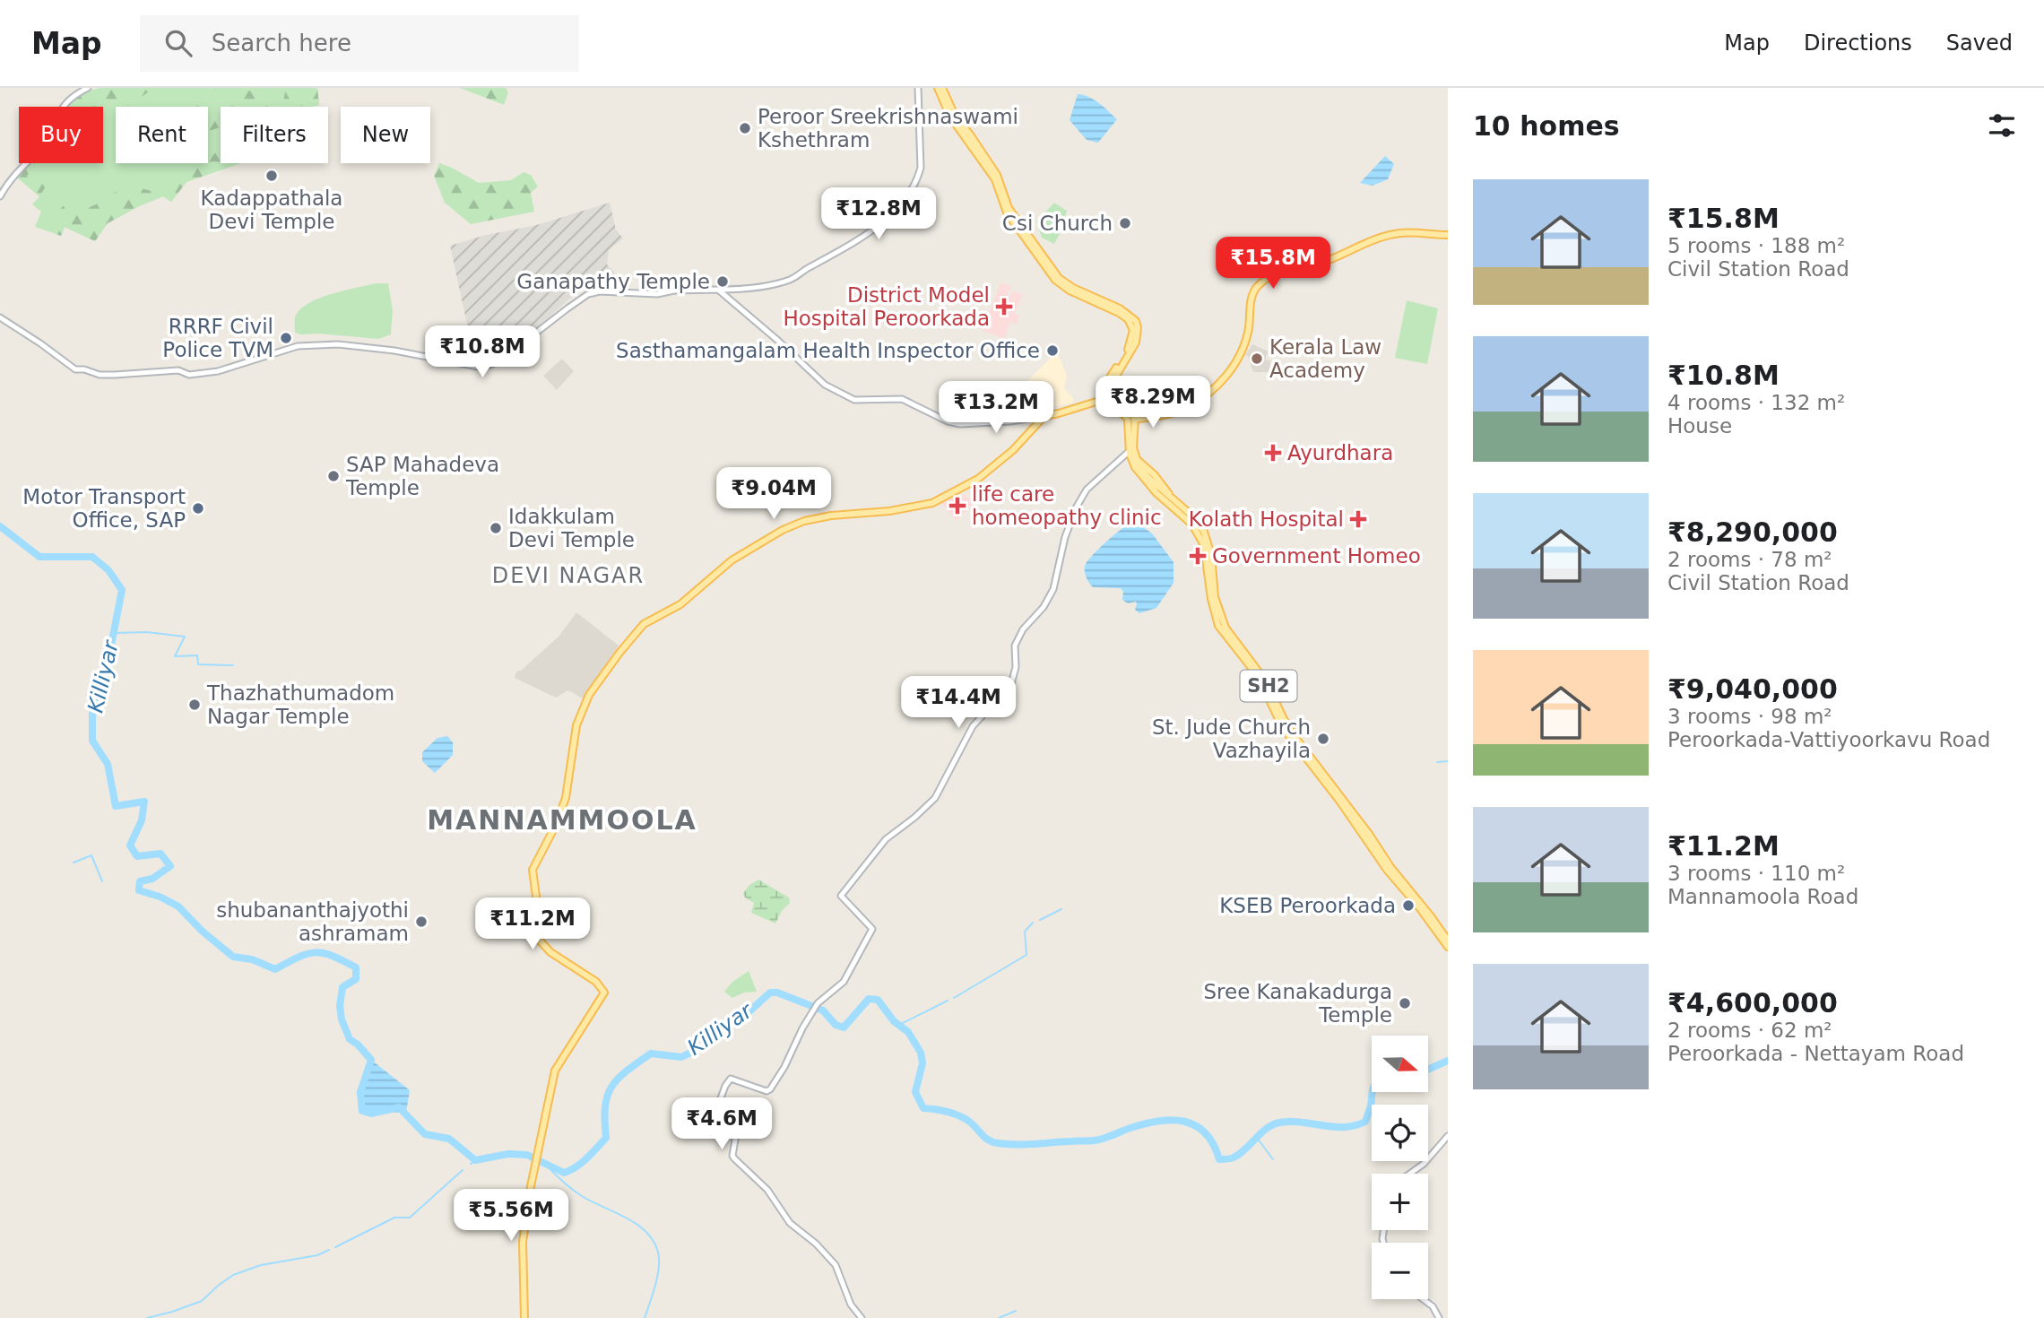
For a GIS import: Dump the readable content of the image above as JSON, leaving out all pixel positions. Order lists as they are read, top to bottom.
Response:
{
  "streets": {
    "main road": ["SH2"]
  },
  "districts": ["DEVI NAGAR", "MANNAMMOOLA"],
  "water": ["Killiyar"],
  "places": {
    "other": [
      "Peroor Sreekrishnaswami Kshethram",
      "Kadappathala Devi Temple",
      "Csi Church",
      "Ganapathy Temple",
      "RRRF Civil Police TVM",
      "Sasthamangalam Health Inspector Office",
      "Kerala Law Academy",
      "SAP Mahadeva Temple",
      "Motor Transport Office, SAP",
      "Idakkulam Devi Temple",
      "Thazhathumadom Nagar Temple",
      "St. Jude Church Vazhayila",
      "KSEB Peroorkada",
      "shubananthajyothi ashramam",
      "Sree Kanakadurga Temple"
    ],
    "health": [
      "District Model Hospital Peroorkada",
      "Ayurdhara",
      "life care homeopathy clinic",
      "Kolath Hospital",
      "Government Homeo"
    ]
  },
  "north": "right",
  "page": {
    "header": "Map",
    "search": "Search here",
    "nav": ["Map", "Directions", "Saved"],
    "heading": "10 homes",
    "chip": [
      "Buy",
      "Rent",
      "Filters",
      "New"
    ],
    "list": [
      {
        "name": "₹15.8M",
        "note": "5 rooms · 188 m² · Civil Station Road"
      },
      {
        "name": "₹10.8M",
        "note": "4 rooms · 132 m² · House"
      },
      {
        "name": "₹8,290,000",
        "note": "2 rooms · 78 m² · Civil Station Road"
      },
      {
        "name": "₹9,040,000",
        "note": "3 rooms · 98 m² · Peroorkada-Vattiyoorkavu Road"
      },
      {
        "name": "₹11.2M",
        "note": "3 rooms · 110 m² · Mannamoola Road"
      },
      {
        "name": "₹4,600,000",
        "note": "2 rooms · 62 m² · Peroorkada - Nettayam Road"
      }
    ],
    "price": [
      "₹12.8M",
      "₹15.8M",
      "₹10.8M",
      "₹8.29M",
      "₹13.2M",
      "₹9.04M",
      "₹14.4M",
      "₹11.2M",
      "₹4.6M",
      "₹5.56M"
    ],
    "map_buttons": ["+", "−"]
  }
}
